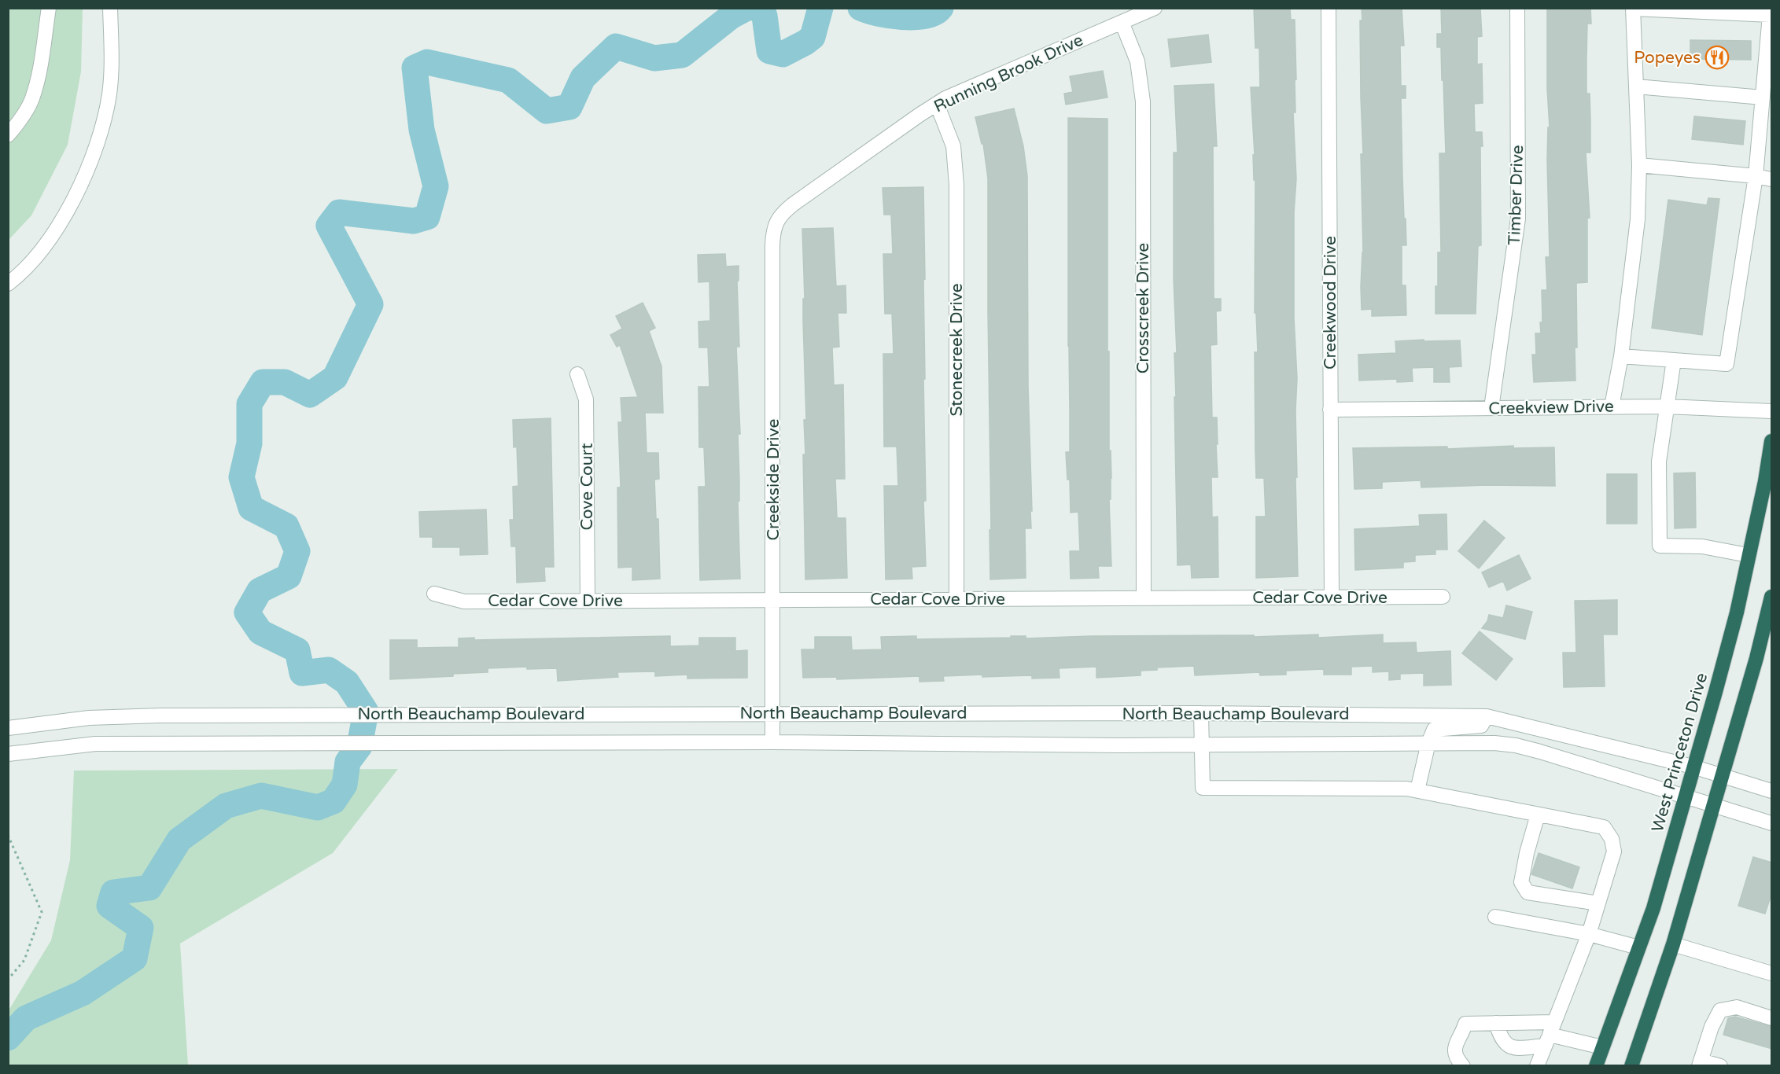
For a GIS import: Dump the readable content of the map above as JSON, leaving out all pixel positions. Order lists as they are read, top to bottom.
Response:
{
  "streets": {
    "highway": ["West Princeton Drive"],
    "street": [
      "Running Brook Drive",
      "Timber Drive",
      "Creekwood Drive",
      "Crosscreek Drive",
      "Stonecreek Drive",
      "Creekview Drive",
      "Creekside Drive",
      "Cove Court",
      "Cedar Cove Drive",
      "North Beauchamp Boulevard"
    ]
  },
  "crossings": [
    ["Running Brook Drive", "Crosscreek Drive"],
    ["Running Brook Drive", "Stonecreek Drive"],
    ["Running Brook Drive", "Creekside Drive"],
    ["Timber Drive", "Creekview Drive"],
    ["Creekwood Drive", "Creekview Drive"],
    ["Creekwood Drive", "Cedar Cove Drive"],
    ["Crosscreek Drive", "Cedar Cove Drive"],
    ["Stonecreek Drive", "Cedar Cove Drive"],
    ["Creekside Drive", "Cedar Cove Drive"],
    ["Creekside Drive", "North Beauchamp Boulevard"],
    ["Cove Court", "Cedar Cove Drive"],
    ["North Beauchamp Boulevard", "West Princeton Drive"]
  ],
  "places": {
    "restaurant": ["Popeyes"]
  }
}
